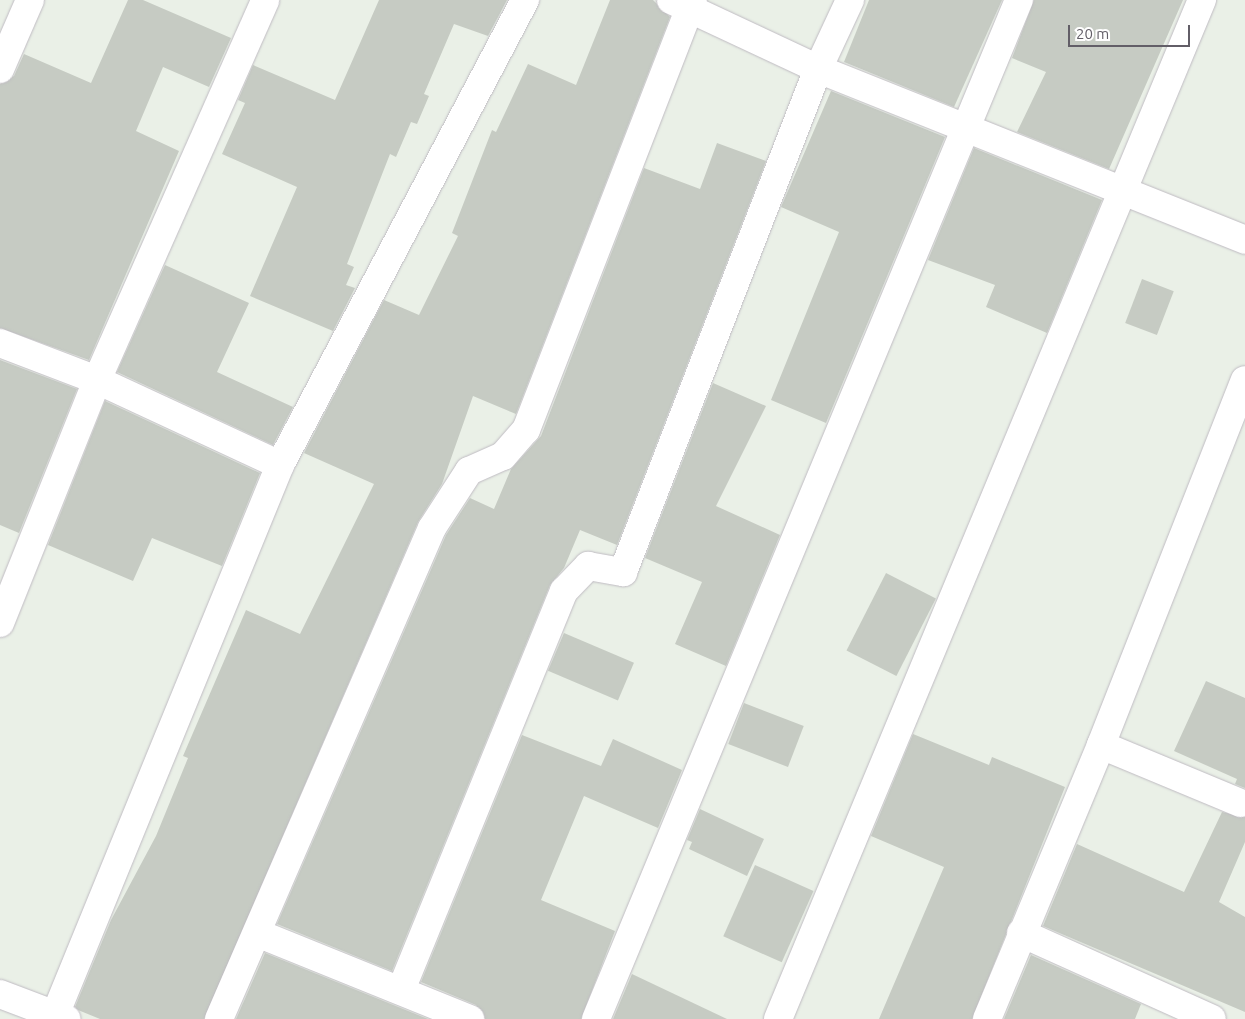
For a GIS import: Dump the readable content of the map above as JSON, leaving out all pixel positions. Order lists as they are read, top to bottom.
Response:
{
  "scale_bar": "20 m"
}
